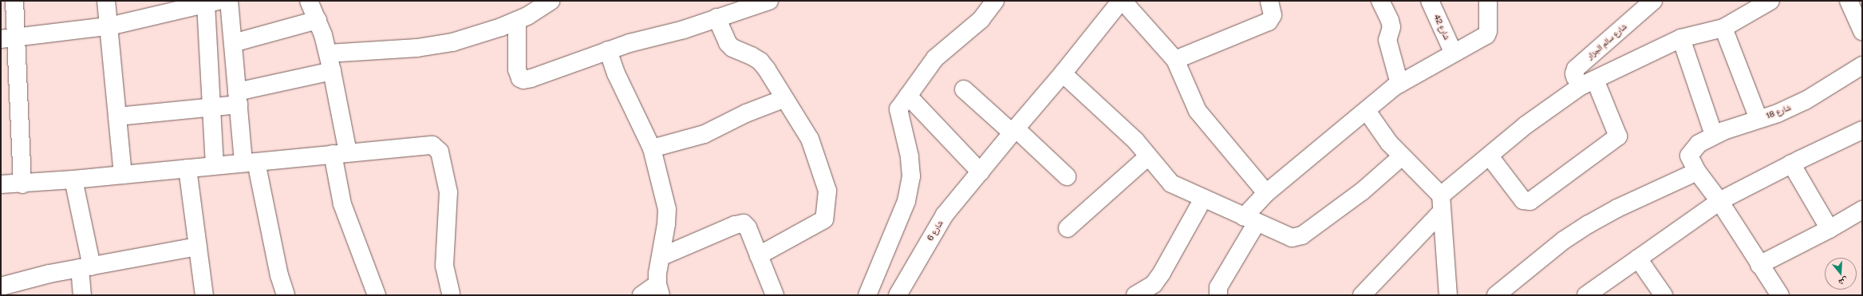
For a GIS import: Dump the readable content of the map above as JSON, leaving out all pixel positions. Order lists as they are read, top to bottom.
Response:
{
  "streets": {
    "street": [
      "شارع 42",
      "شارع سالم الجزار",
      "شارع 18",
      "شارع 6"
    ]
  },
  "north": "bottom"
}
